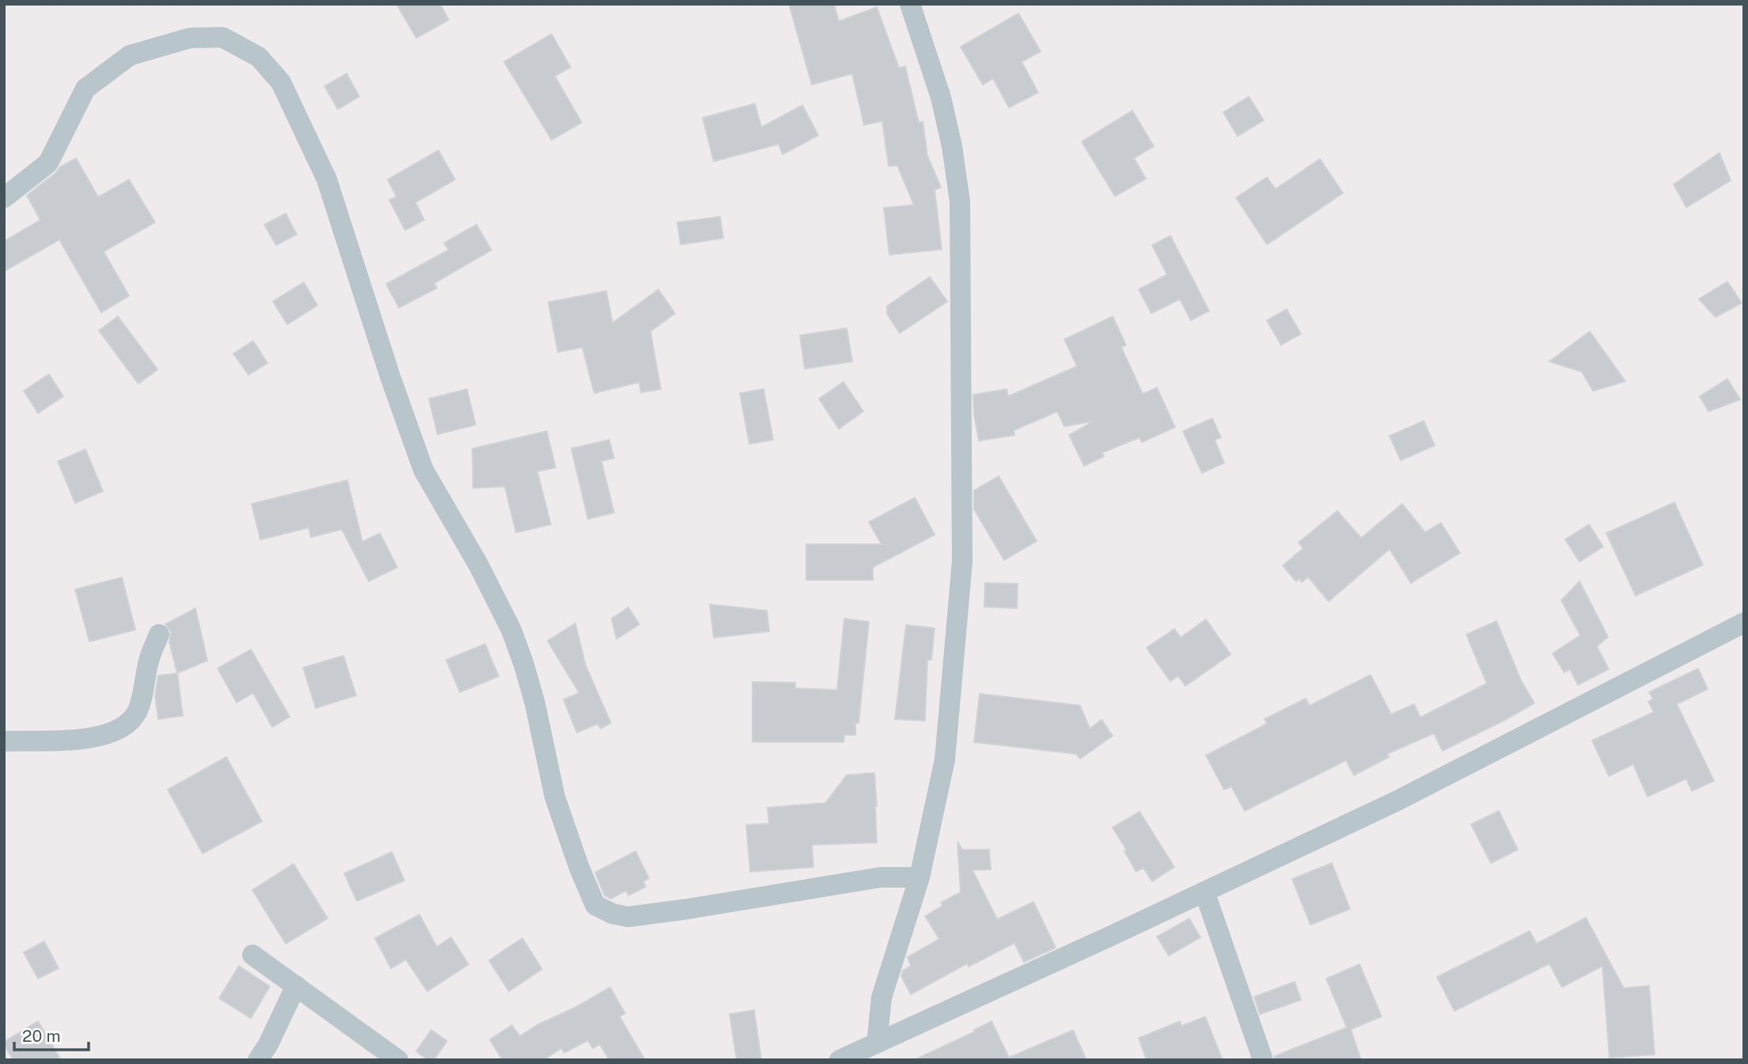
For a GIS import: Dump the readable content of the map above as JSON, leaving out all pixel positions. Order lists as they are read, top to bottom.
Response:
{
  "scale_bar": "20 m"
}
